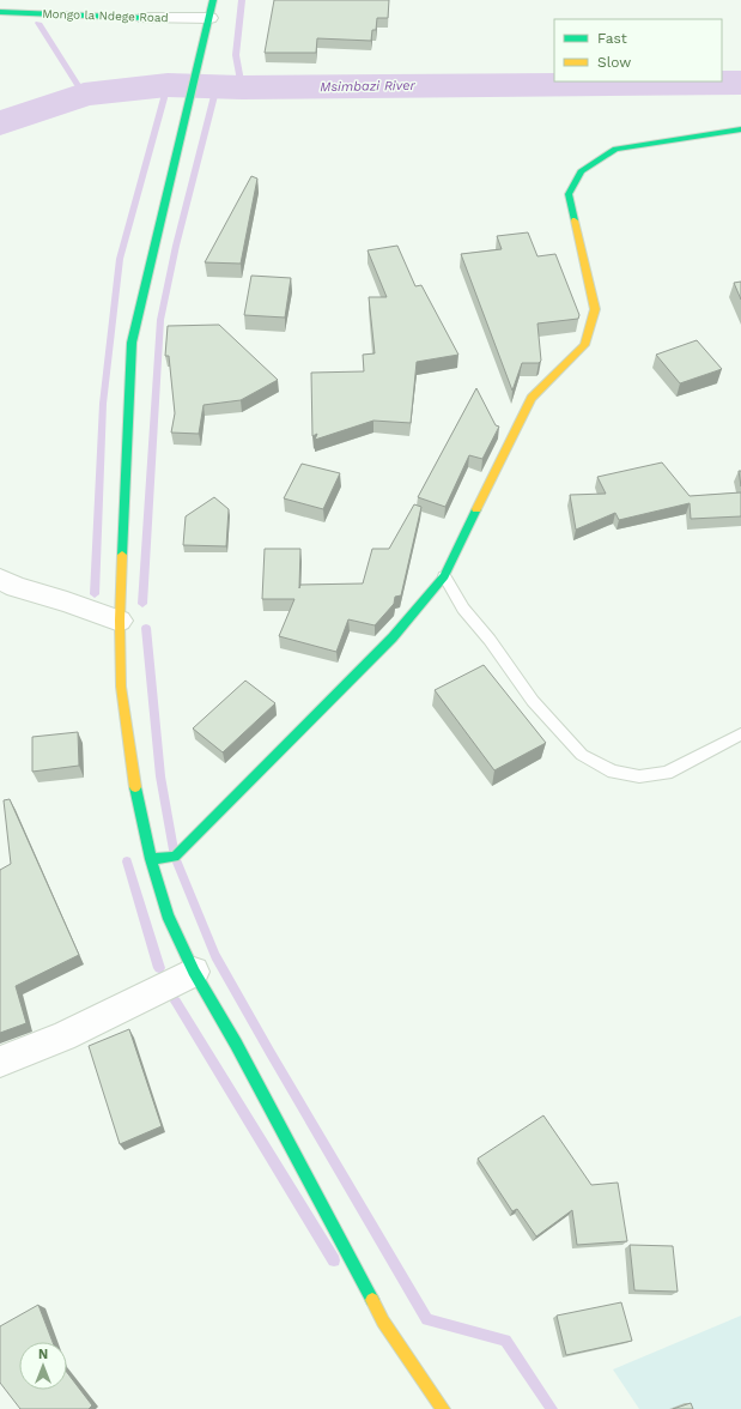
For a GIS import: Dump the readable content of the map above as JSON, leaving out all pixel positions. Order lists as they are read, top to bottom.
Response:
{
  "streets": {
    "main road": ["Mongo la Ndege Road"]
  },
  "water": ["Msimbazi River"],
  "legend": ["Fast", "Slow"],
  "north": "top"
}
